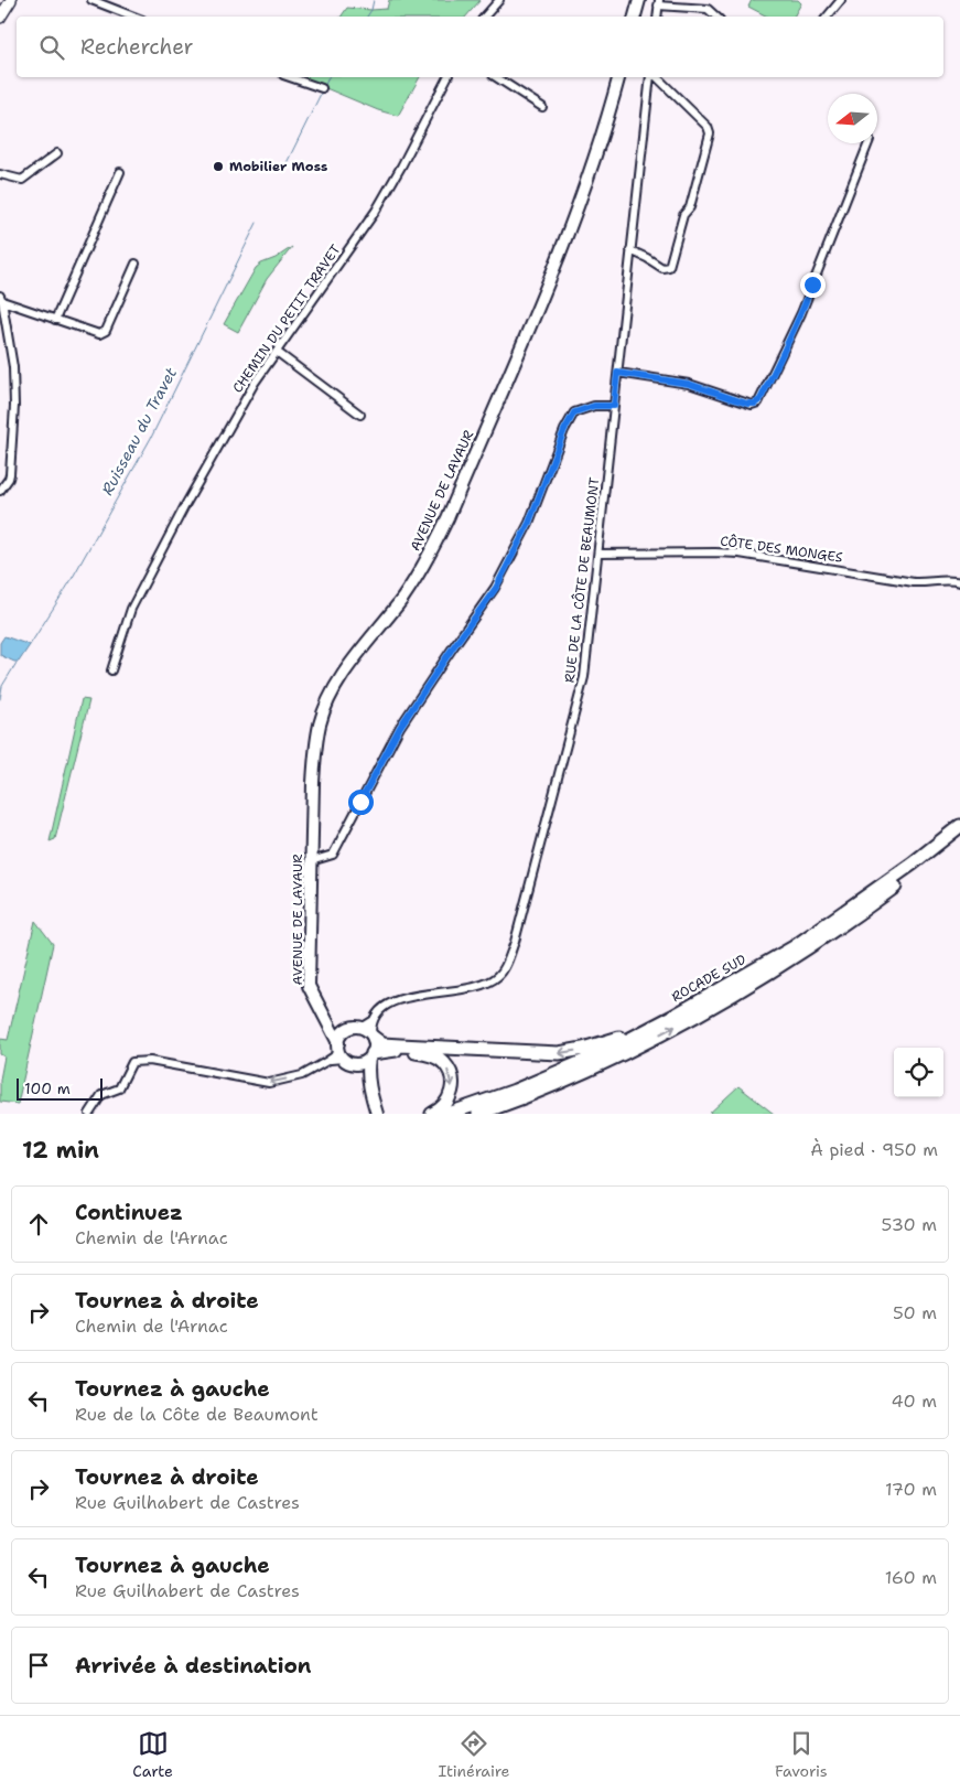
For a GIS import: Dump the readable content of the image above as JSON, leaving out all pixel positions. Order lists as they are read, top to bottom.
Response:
{
  "streets": {
    "highway": ["ROCADE SUD"],
    "main road": ["AVENUE DE LAVAUR"],
    "street": ["CHEMIN DU PETIT TRAVET", "CÔTE DES MONGES", "RUE DE LA CÔTE DE BEAUMONT"]
  },
  "crossings": [
    ["AVENUE DE LAVAUR", "RUE DE LA CÔTE DE BEAUMONT"],
    ["CÔTE DES MONGES", "RUE DE LA CÔTE DE BEAUMONT"]
  ],
  "water": ["Ruisseau du Travet"],
  "places": ["Mobilier Moss"],
  "scale_bar": "100 m",
  "north": "left",
  "page": {
    "search": "Rechercher",
    "scale": "100 m",
    "heading": ["12 min", "À pied · 950 m"],
    "list": [
      ["Continuez", "Chemin de l'Arnac", "530 m"],
      ["Tournez à droite", "Chemin de l'Arnac", "50 m"],
      ["Tournez à gauche", "Rue de la Côte de Beaumont", "40 m"],
      ["Tournez à droite", "Rue Guilhabert de Castres", "170 m"],
      ["Tournez à gauche", "Rue Guilhabert de Castres", "160 m"],
      "Arrivée à destination"
    ],
    "nav": ["Carte", "Itinéraire", "Favoris"]
  }
}
